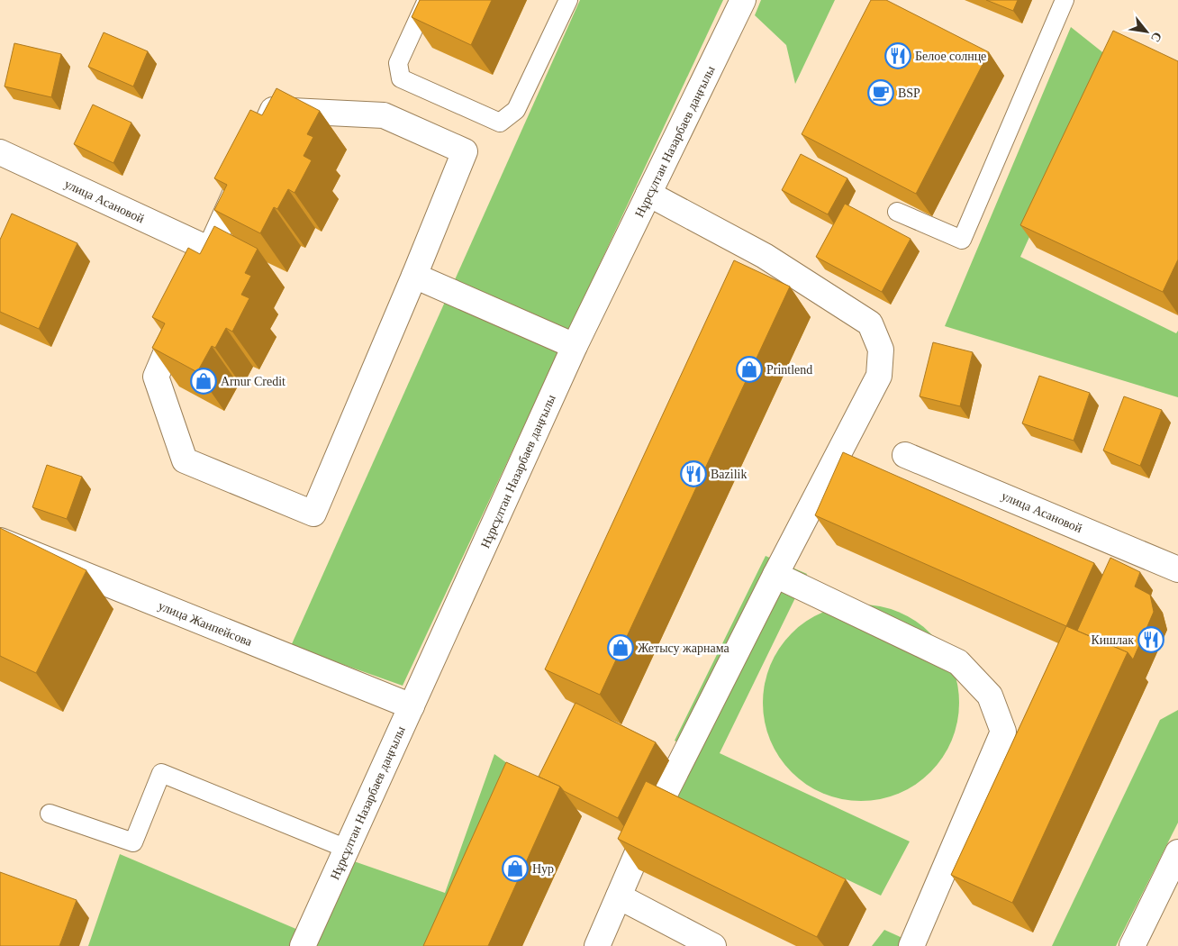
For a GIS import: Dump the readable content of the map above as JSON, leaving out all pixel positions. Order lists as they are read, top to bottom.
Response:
{
  "streets": {
    "street": ["Нұрсұлтан Назарбаев даңғылы", "улица Асановой", "улица Жанпейсова"]
  },
  "crossings": [
    ["Нұрсұлтан Назарбаев даңғылы", "улица Жанпейсова"]
  ],
  "places": {
    "restaurant": ["Белое солнце", "Bazilik", "Кишлак"],
    "cafe": ["BSP"],
    "shop": [
      "Printlend",
      "Arnur Credit",
      "Жетысу жарнама",
      "Нур"
    ]
  },
  "north": "bottom right"
}
